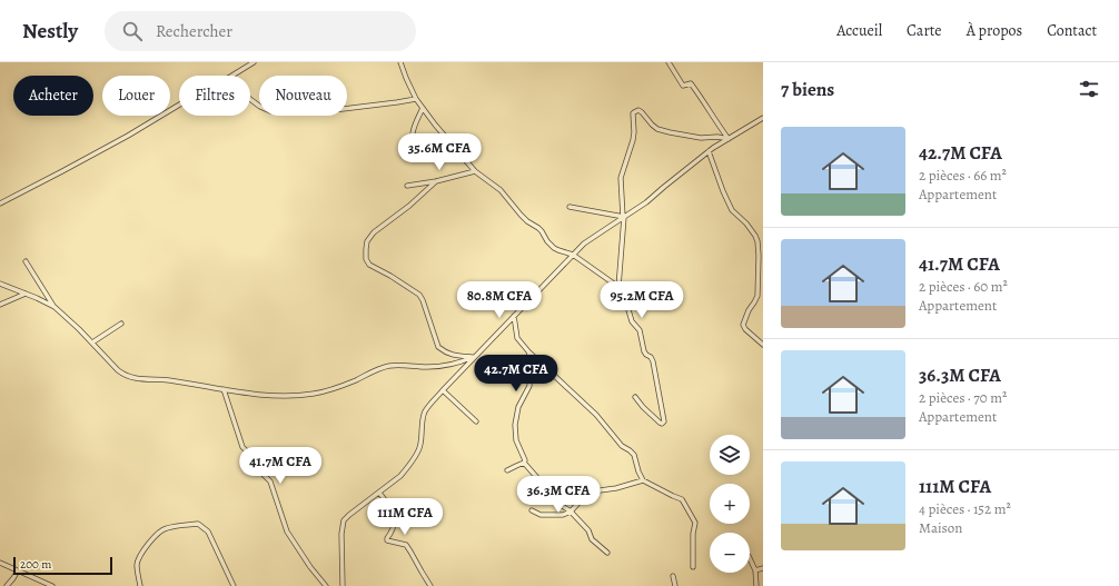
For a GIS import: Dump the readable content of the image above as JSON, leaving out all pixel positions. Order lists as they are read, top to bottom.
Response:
{
  "scale_bar": "200 m",
  "page": {
    "header": "Nestly",
    "search": "Rechercher",
    "nav": [
      "Accueil",
      "Carte",
      "À propos",
      "Contact"
    ],
    "heading": "7 biens",
    "chip": [
      "Acheter",
      "Louer",
      "Filtres",
      "Nouveau"
    ],
    "list": [
      {
        "name": "42.7M CFA",
        "note": "2 pièces · 66 m² · Appartement"
      },
      {
        "name": "41.7M CFA",
        "note": "2 pièces · 60 m² · Appartement"
      },
      {
        "name": "36.3M CFA",
        "note": "2 pièces · 70 m² · Appartement"
      },
      {
        "name": "111M CFA",
        "note": "4 pièces · 152 m² · Maison"
      }
    ],
    "price": [
      "35.6M CFA",
      "80.8M CFA",
      "95.2M CFA",
      "42.7M CFA",
      "41.7M CFA",
      "36.3M CFA",
      "111M CFA"
    ],
    "map_buttons": ["+", "−"],
    "scale": "200 m"
  }
}
